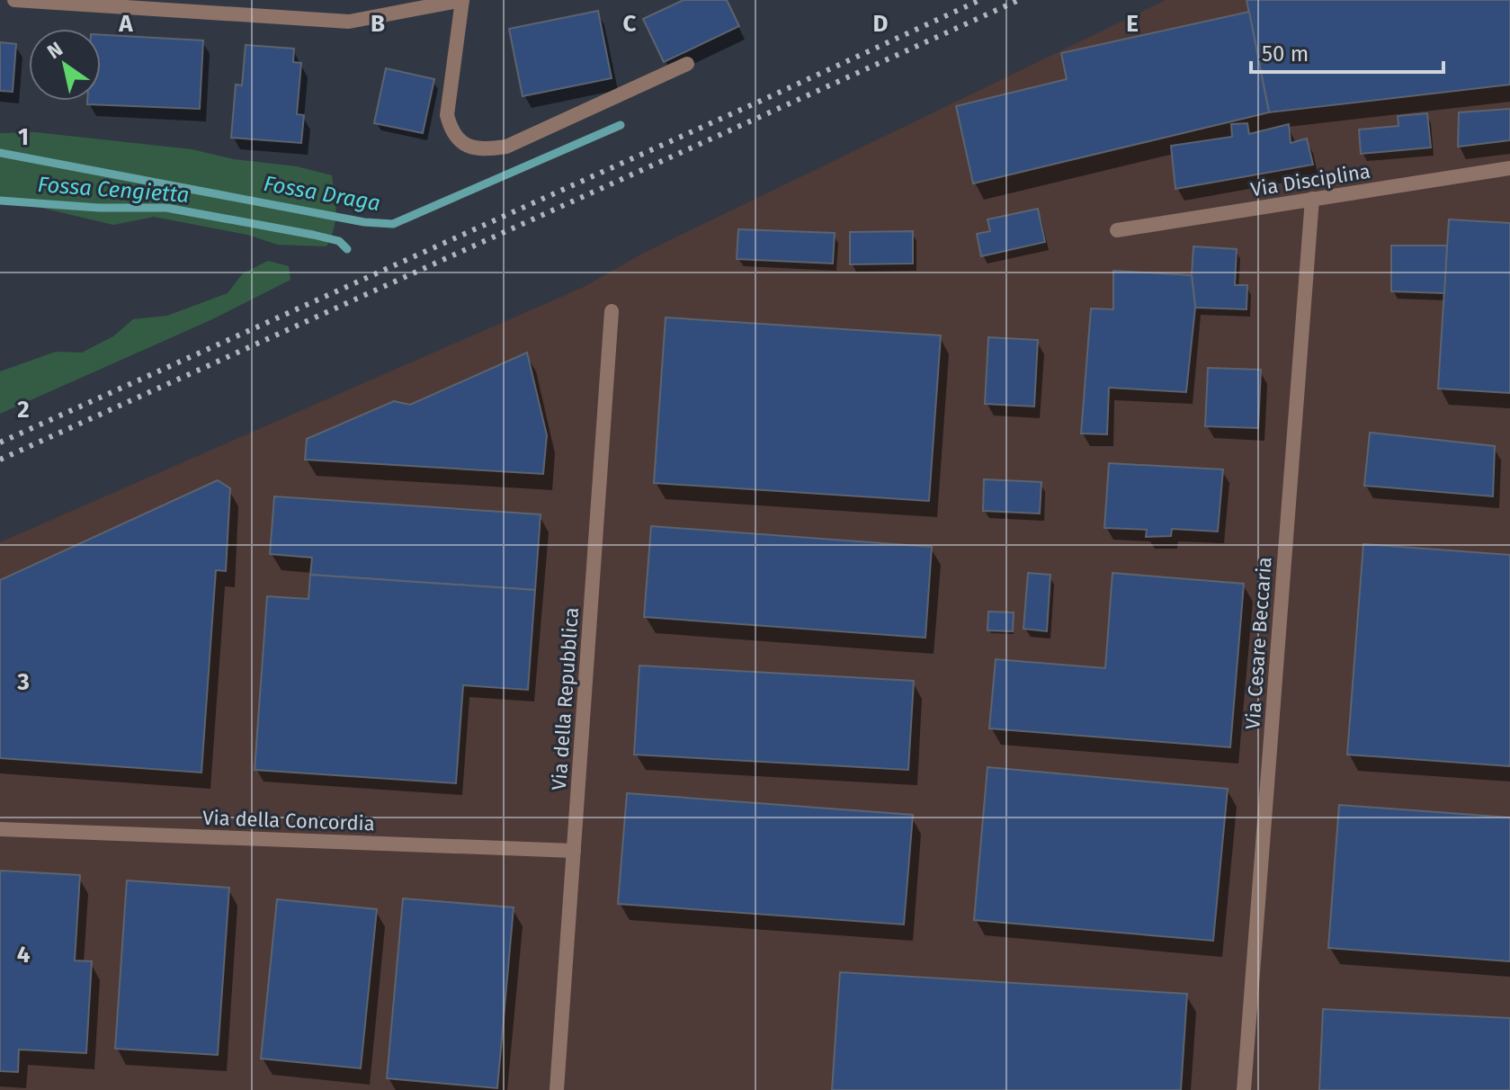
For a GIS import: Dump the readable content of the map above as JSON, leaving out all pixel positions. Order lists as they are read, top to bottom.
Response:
{
  "streets": {
    "street": [
      "Via Disciplina",
      "Via Cesare Beccaria",
      "Via della Repubblica",
      "Via della Concordia"
    ]
  },
  "crossings": [
    ["Via Disciplina", "Via Cesare Beccaria"],
    ["Via della Repubblica", "Via della Concordia"]
  ],
  "water": ["Fossa Cengietta", "Fossa Draga"],
  "scale_bar": "50 m",
  "north": "top left",
  "grid": {
    "columns": [
      "A",
      "B",
      "C",
      "D",
      "E"
    ],
    "rows": [
      "1",
      "2",
      "3",
      "4"
    ]
  }
}
